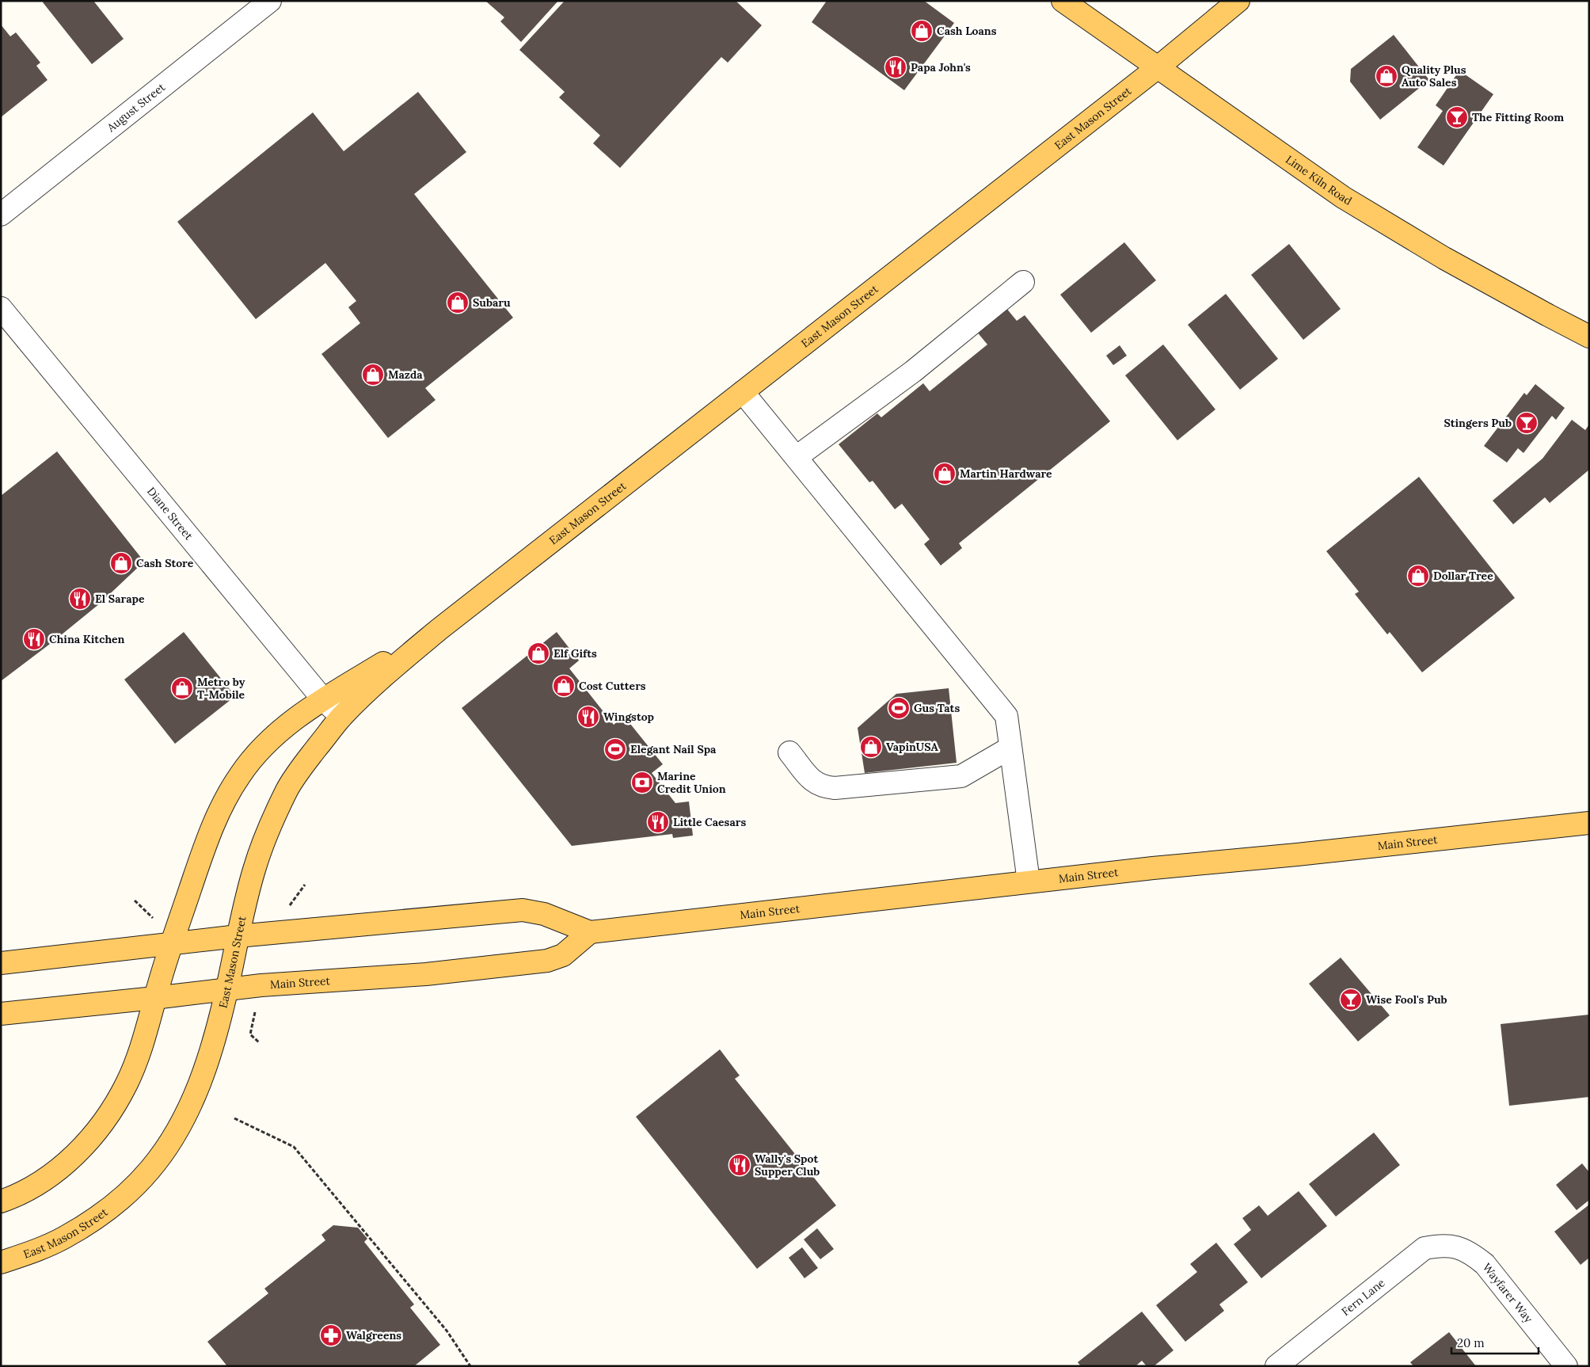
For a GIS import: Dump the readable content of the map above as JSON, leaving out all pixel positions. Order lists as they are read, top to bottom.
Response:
{
  "streets": {
    "main road": ["East Mason Street", "Lime Kiln Road", "Main Street"],
    "street": [
      "August Street",
      "Diane Street",
      "Wayfarer Way",
      "Fern Lane"
    ]
  },
  "crossings": [
    ["East Mason Street", "Lime Kiln Road"],
    ["East Mason Street", "Diane Street"],
    ["East Mason Street", "Main Street"],
    ["Wayfarer Way", "Fern Lane"]
  ],
  "places": {
    "shop": [
      "Cash Loans",
      "Quality Plus Auto Sales",
      "Subaru",
      "Mazda",
      "Martin Hardware",
      "Cash Store",
      "Dollar Tree",
      "Elf Gifts",
      "Cost Cutters",
      "Metro by T-Mobile",
      "VapinUSA"
    ],
    "restaurant": [
      "Papa John's",
      "El Sarape",
      "China Kitchen",
      "Wingstop",
      "Little Caesars",
      "Wally's Spot Supper Club"
    ],
    "bar": ["The Fitting Room", "Stingers Pub", "Wise Fool's Pub"],
    "sports": ["Gus Tats", "Elegant Nail Spa"],
    "bank": ["Marine Credit Union"],
    "pharmacy": ["Walgreens"]
  },
  "scale_bar": "20 m"
}
